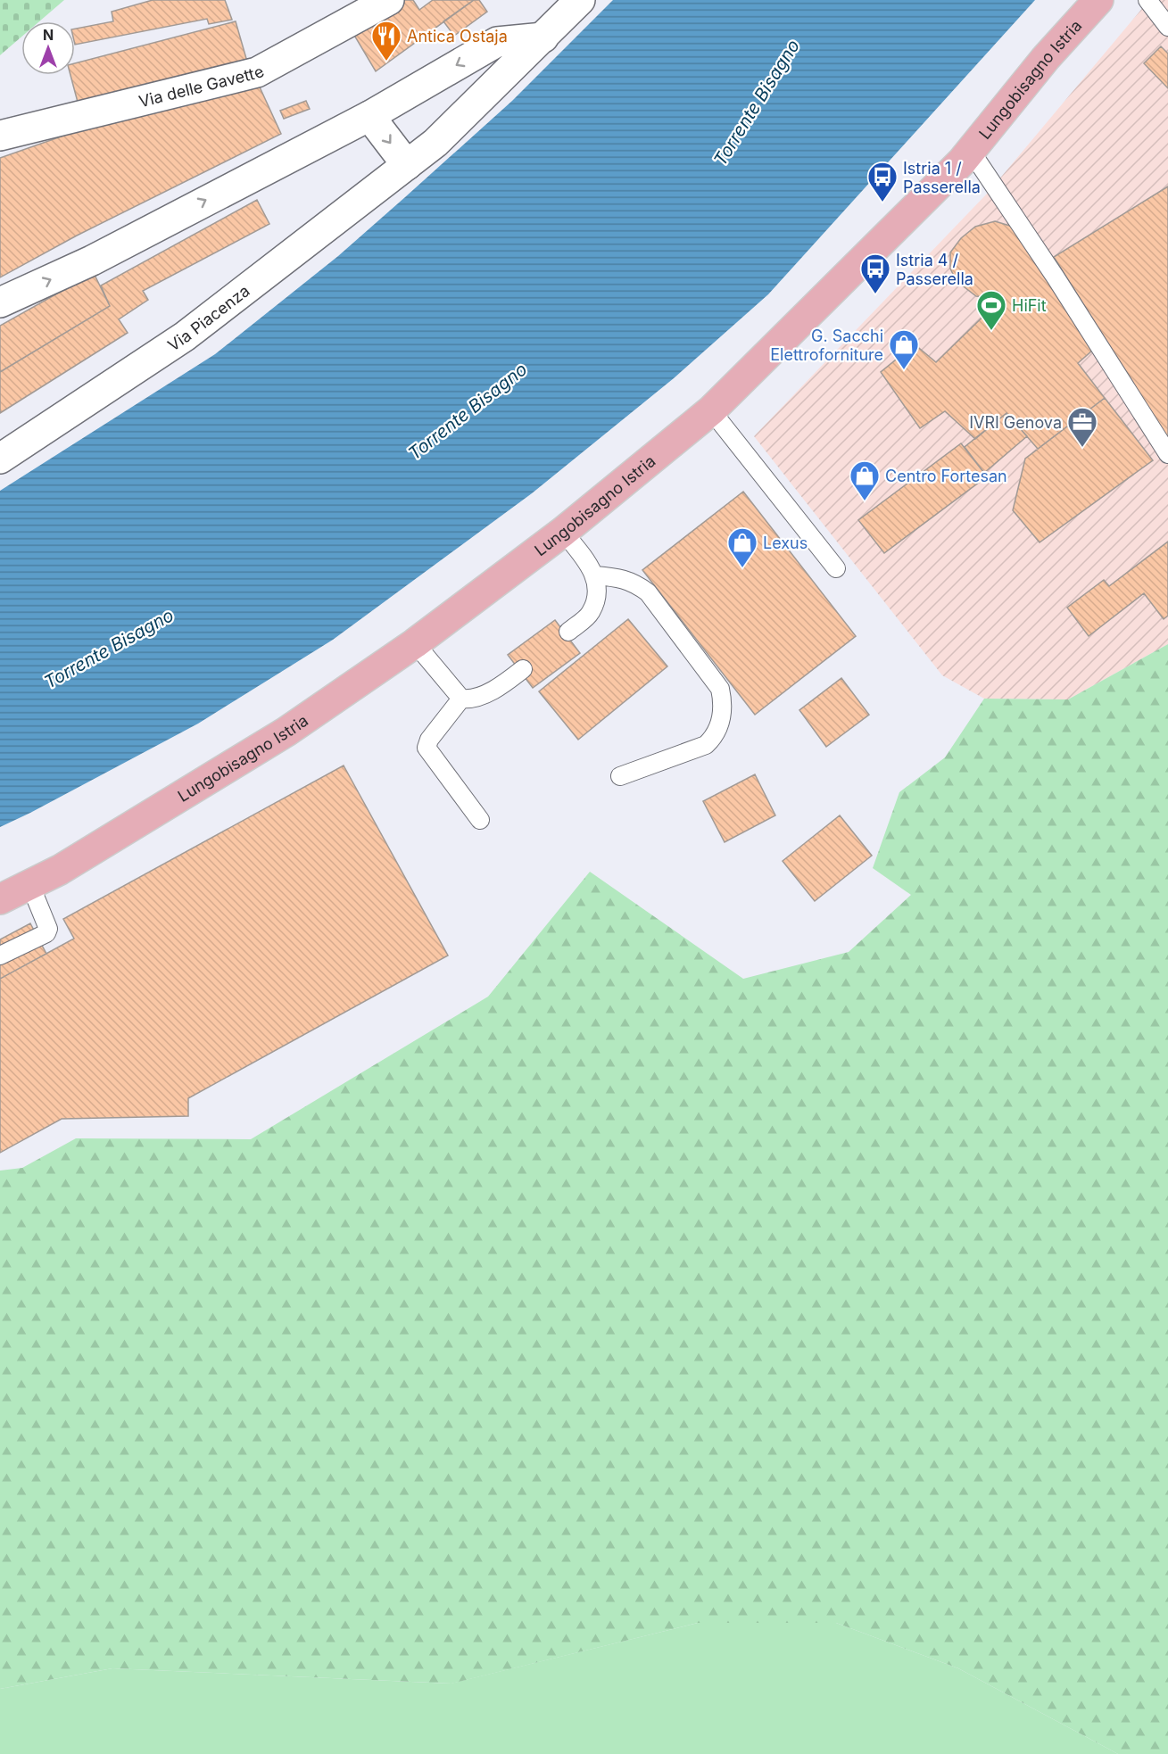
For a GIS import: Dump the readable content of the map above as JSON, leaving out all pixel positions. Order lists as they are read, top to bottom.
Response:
{
  "streets": {
    "main road": ["Lungobisagno Istria"],
    "street": ["Via delle Gavette", "Via Piacenza"]
  },
  "water": ["Torrente Bisagno"],
  "places": {
    "restaurant": ["Antica Ostaja"],
    "bus stop": ["Istria 1 / Passerella", "Istria 4 / Passerella"],
    "sports": ["HiFit"],
    "shop": ["G. Sacchi Elettroforniture", "Centro Fortesan", "Lexus"],
    "office": ["IVRI Genova"]
  },
  "north": "top"
}
